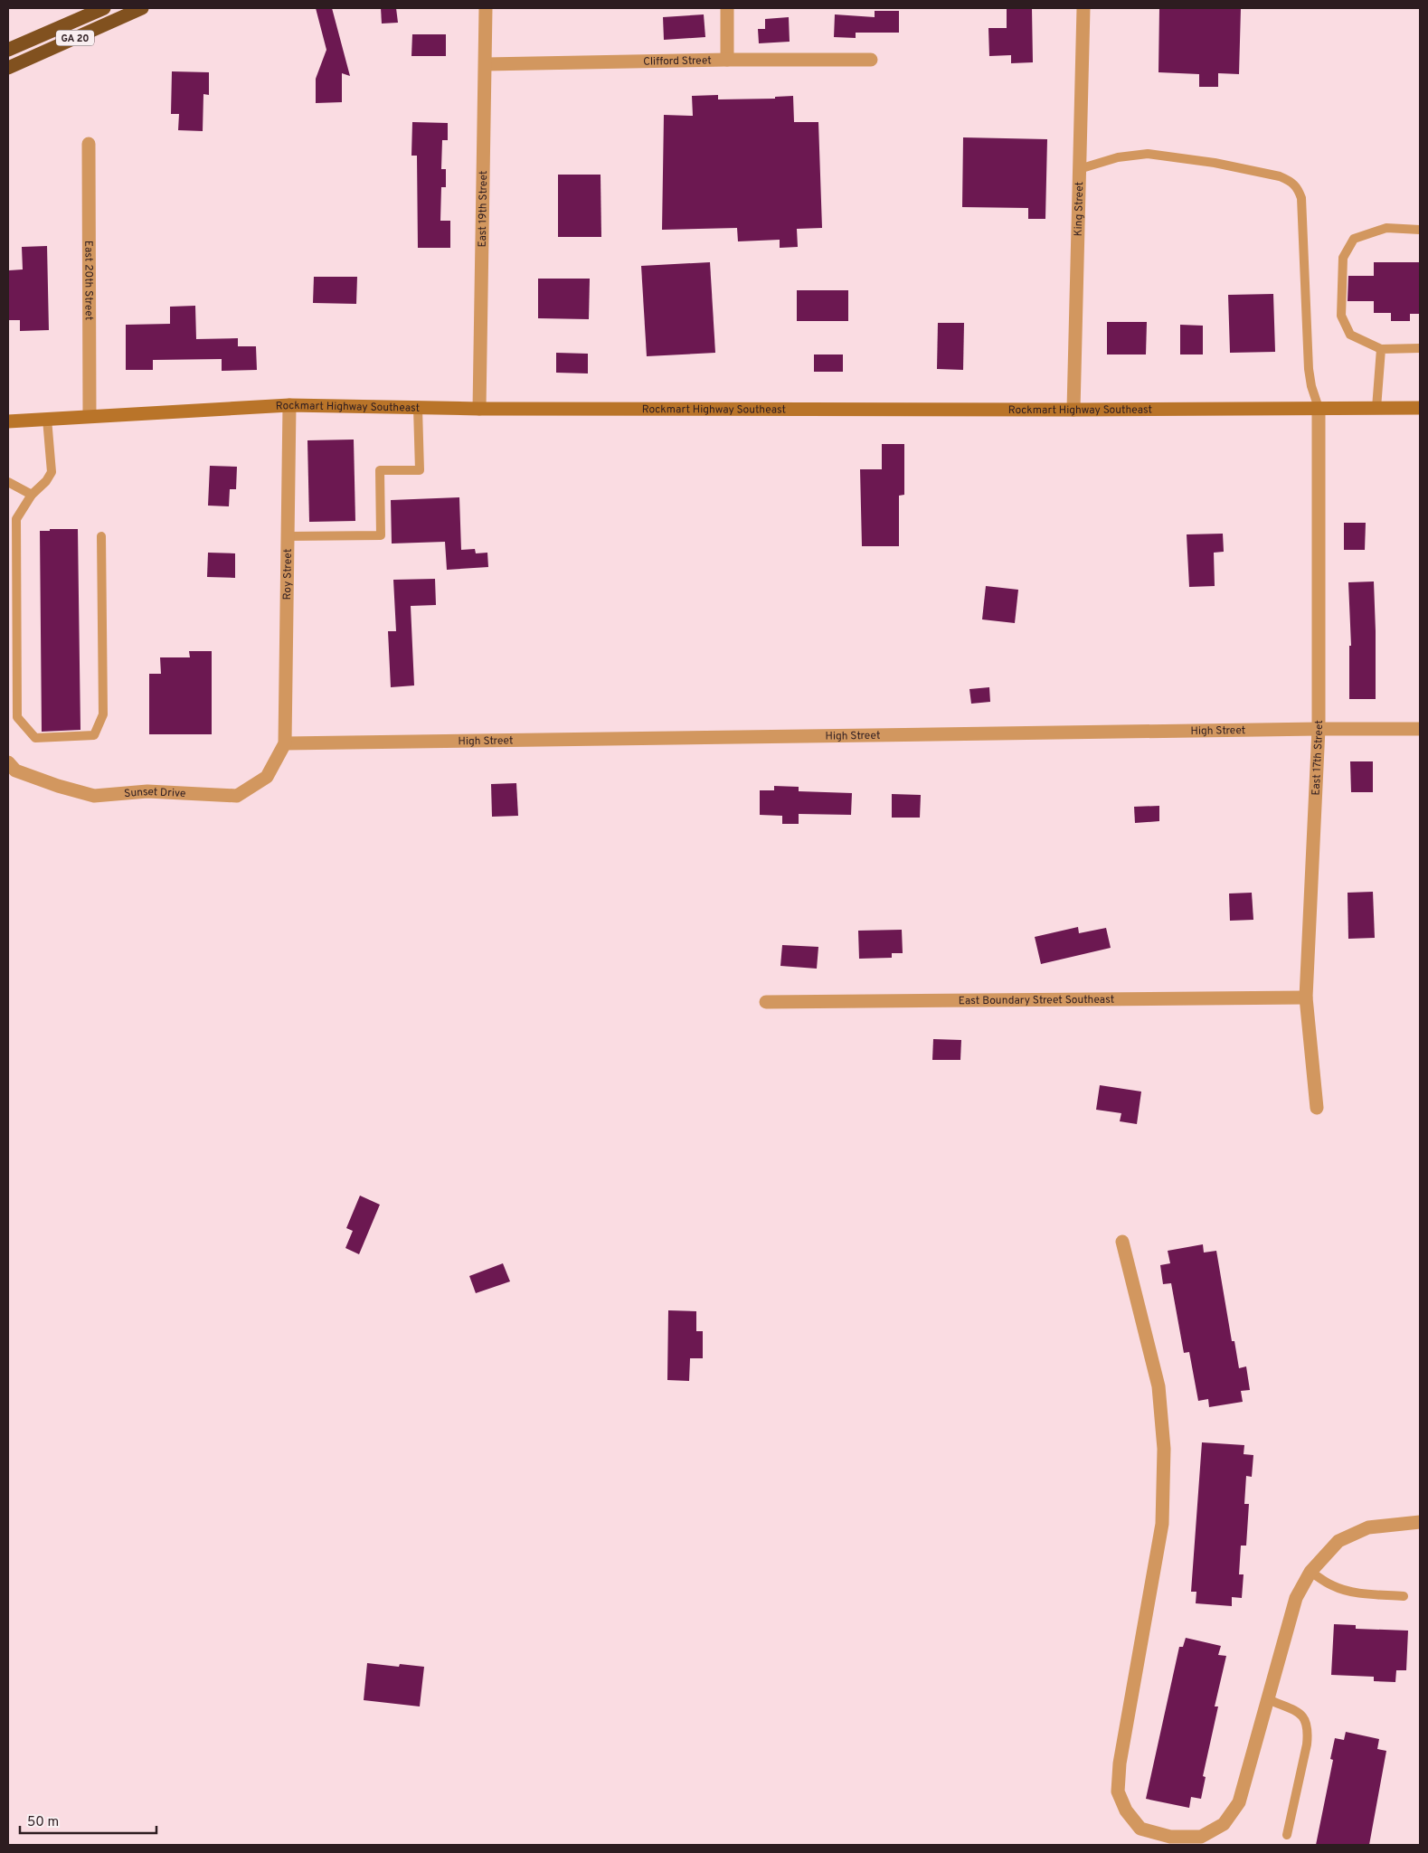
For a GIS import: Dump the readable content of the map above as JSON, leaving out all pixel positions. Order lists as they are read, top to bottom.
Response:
{
  "streets": {
    "highway": ["GA 20"],
    "main road": ["Rockmart Highway Southeast"],
    "street": [
      "Clifford Street",
      "East 19th Street",
      "King Street",
      "East 20th Street",
      "Roy Street",
      "High Street",
      "East 17th Street",
      "Sunset Drive",
      "East Boundary Street Southeast"
    ]
  },
  "crossings": [
    ["Clifford Street", "East 19th Street"],
    ["East 19th Street", "Rockmart Highway Southeast"],
    ["King Street", "Rockmart Highway Southeast"],
    ["East 20th Street", "Rockmart Highway Southeast"],
    ["Rockmart Highway Southeast", "Roy Street"],
    ["Rockmart Highway Southeast", "East 17th Street"],
    ["Roy Street", "High Street"],
    ["Roy Street", "Sunset Drive"],
    ["High Street", "East 17th Street"],
    ["High Street", "Sunset Drive"],
    ["East 17th Street", "East Boundary Street Southeast"]
  ],
  "scale_bar": "50 m"
}
